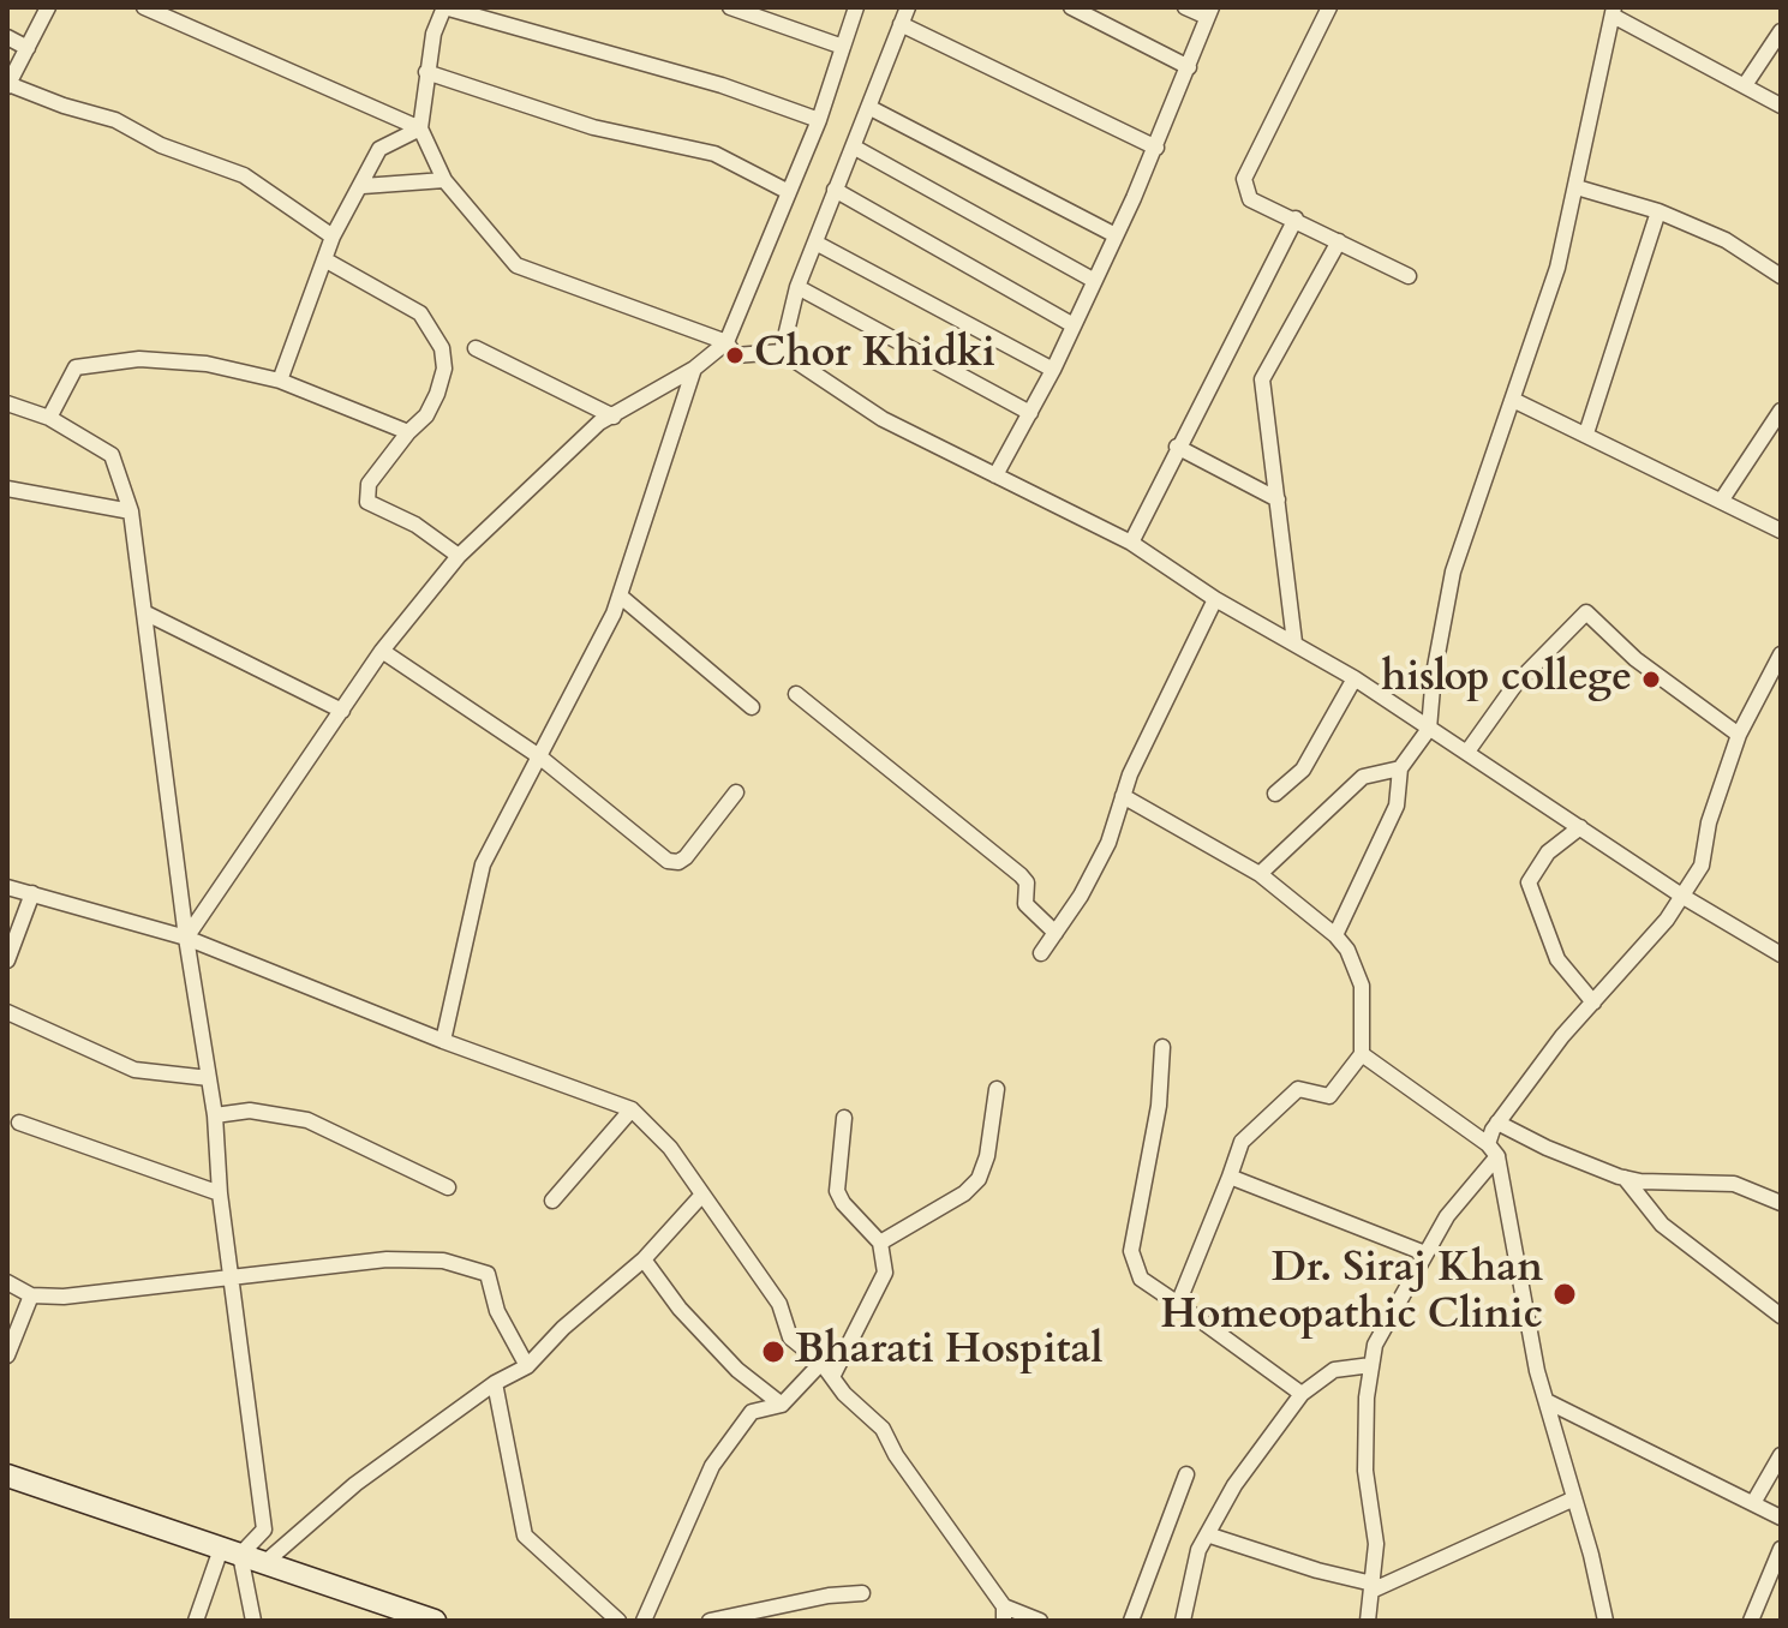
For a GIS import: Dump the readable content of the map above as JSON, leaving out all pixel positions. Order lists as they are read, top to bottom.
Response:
{
  "places": [
    "Chor Khidki",
    "hislop college",
    "Dr. Siraj Khan Homeopathic Clinic",
    "Bharati Hospital"
  ]
}
